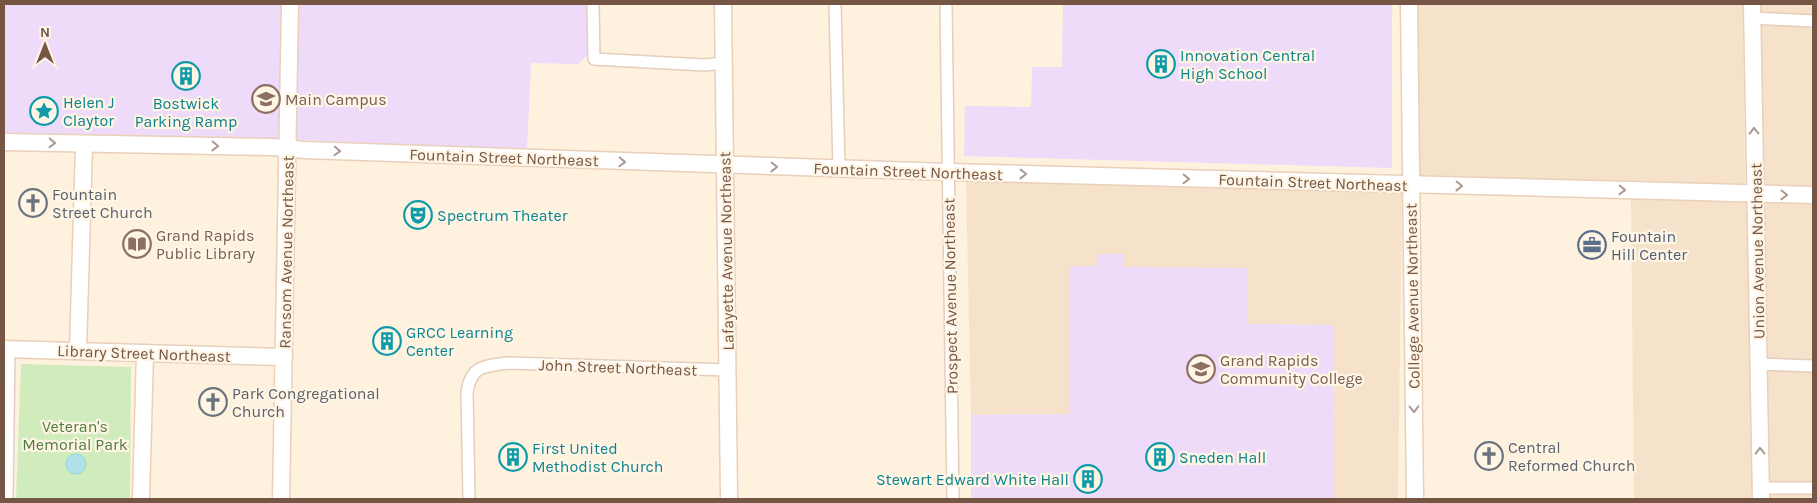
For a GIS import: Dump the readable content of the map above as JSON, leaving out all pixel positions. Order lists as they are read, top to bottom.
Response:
{
  "streets": {
    "street": [
      "Fountain Street Northeast",
      "Lafayette Avenue Northeast",
      "Union Avenue Northeast",
      "Ransom Avenue Northeast",
      "Prospect Avenue Northeast",
      "College Avenue Northeast",
      "Library Street Northeast",
      "John Street Northeast"
    ]
  },
  "crossings": [
    ["Fountain Street Northeast", "Lafayette Avenue Northeast"],
    ["Fountain Street Northeast", "Union Avenue Northeast"],
    ["Fountain Street Northeast", "Ransom Avenue Northeast"],
    ["Fountain Street Northeast", "Prospect Avenue Northeast"],
    ["Fountain Street Northeast", "College Avenue Northeast"],
    ["Lafayette Avenue Northeast", "John Street Northeast"],
    ["Ransom Avenue Northeast", "Library Street Northeast"]
  ],
  "one_way": ["Fountain Street Northeast", "Union Avenue Northeast", "College Avenue Northeast"],
  "parks": ["Veteran's Memorial Park"],
  "places": {
    "building": [
      "Innovation Central High School",
      "Bostwick Parking Ramp",
      "GRCC Learning Center",
      "First United Methodist Church",
      "Sneden Hall",
      "Stewart Edward White Hall"
    ],
    "school or university": ["Main Campus", "Grand Rapids Community College"],
    "place": ["Helen J Claytor"],
    "church": ["Fountain Street Church", "Park Congregational Church", "Central Reformed Church"],
    "theatre": ["Spectrum Theater"],
    "library": ["Grand Rapids Public Library"],
    "office": ["Fountain Hill Center"]
  },
  "north": "top"
}
